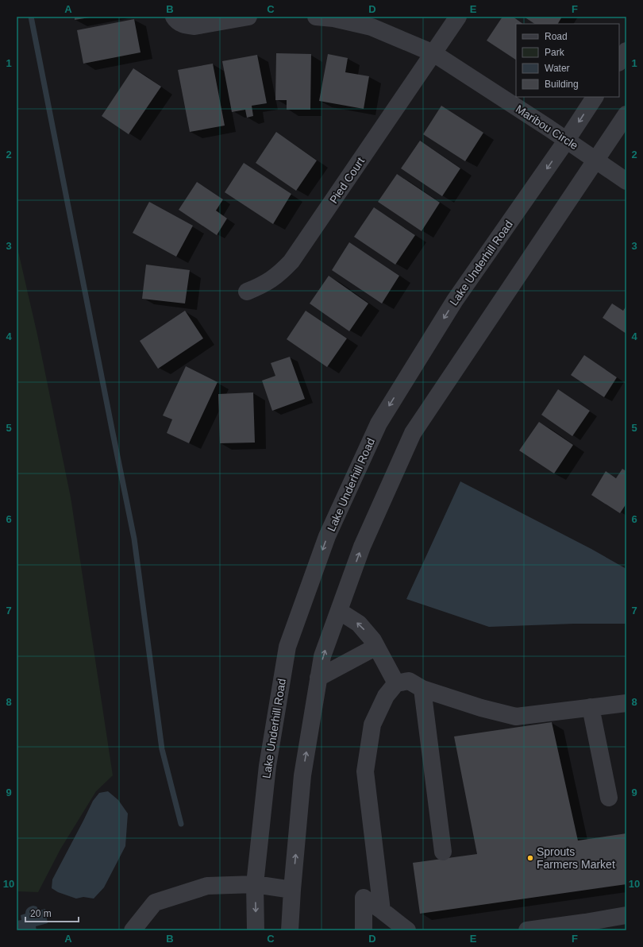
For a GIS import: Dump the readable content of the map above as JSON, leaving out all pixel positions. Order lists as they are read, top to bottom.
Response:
{
  "streets": {
    "street": ["Maribou Circle", "Pied Court", "Lake Underhill Road"]
  },
  "crossings": [
    ["Maribou Circle", "Pied Court"],
    ["Maribou Circle", "Lake Underhill Road"]
  ],
  "places": ["Sprouts Farmers Market"],
  "legend": [
    "Road",
    "Park",
    "Water",
    "Building"
  ],
  "scale_bar": "20 m",
  "grid": {
    "columns": [
      "A",
      "B",
      "C",
      "D",
      "E",
      "F"
    ],
    "rows": [
      "1",
      "2",
      "3",
      "4",
      "5",
      "6",
      "7",
      "8",
      "9",
      "10"
    ]
  }
}
